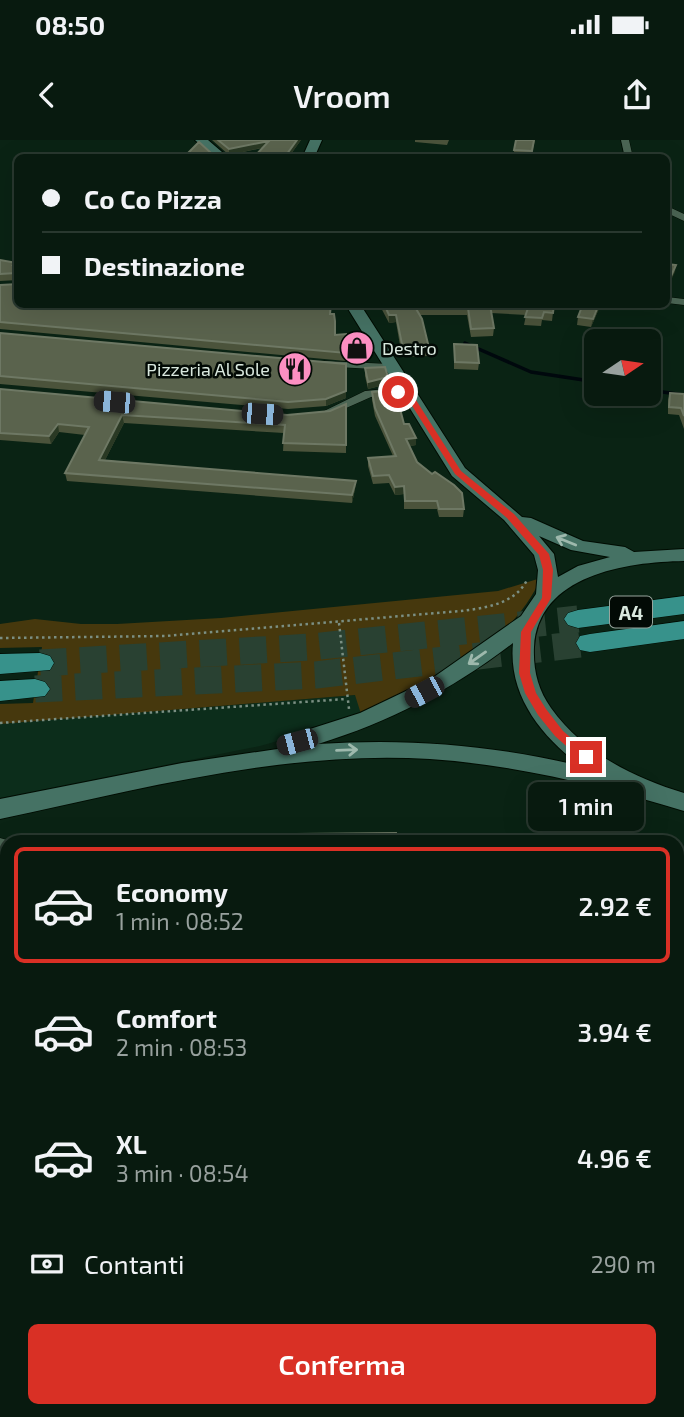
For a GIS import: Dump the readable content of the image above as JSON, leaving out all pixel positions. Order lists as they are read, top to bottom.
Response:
{
  "streets": {
    "highway": ["A4"]
  },
  "places": {
    "shop": ["Destro"],
    "restaurant": ["Pizzeria Al Sole"]
  },
  "north": "right",
  "page": {
    "status": "08:50",
    "header": "Vroom",
    "banner": ["Co Co Pizza", "Destinazione"],
    "bubble": "1 min",
    "list": [
      {
        "name": "Economy",
        "note": "1 min · 08:52",
        "value": "2.92 €"
      },
      {
        "name": "Comfort",
        "note": "2 min · 08:53",
        "value": "3.94 €"
      },
      {
        "name": "XL",
        "note": "3 min · 08:54",
        "value": "4.96 €"
      }
    ],
    "pay": ["Contanti", "290 m"],
    "buttons": "Conferma"
  }
}
